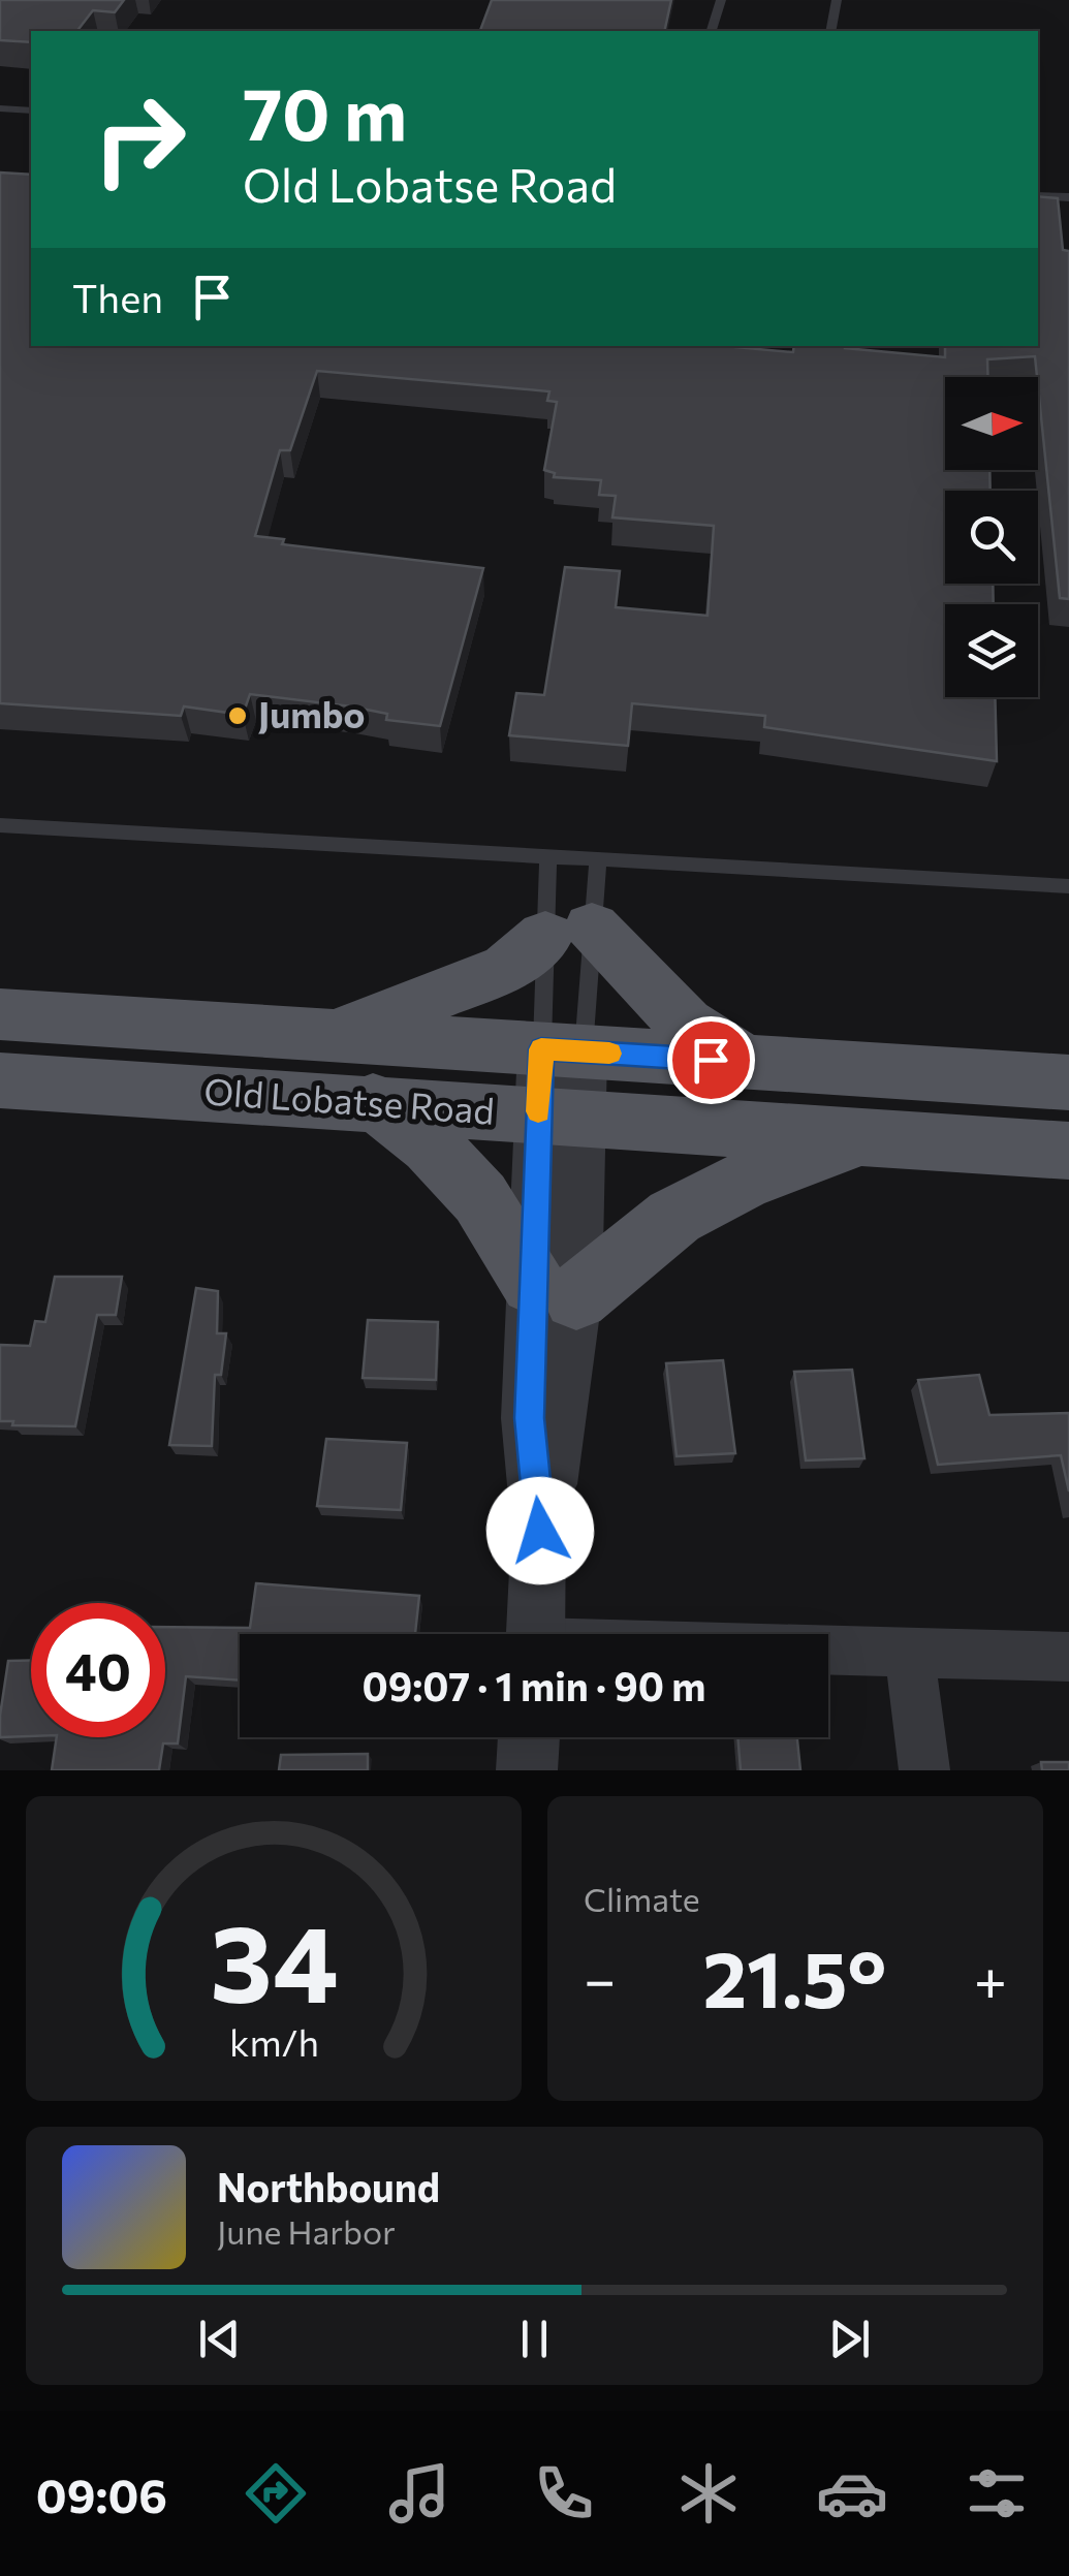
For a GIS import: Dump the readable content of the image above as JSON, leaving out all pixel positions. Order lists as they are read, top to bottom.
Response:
{
  "streets": {
    "main road": ["Old Lobatse Road"]
  },
  "places": ["Jumbo"],
  "north": "right",
  "page": {
    "turn": ["70 m", "Old Lobatse Road"],
    "then": "Then",
    "limit": "40",
    "trip": "09:07 · 1 min · 90 m",
    "tile": "Climate",
    "heat": ["−", "21.5°", "+"],
    "song": ["Northbound", "June Harbor"],
    "tabs": "09:06",
    "gauge": ["34", "km/h"]
  }
}
